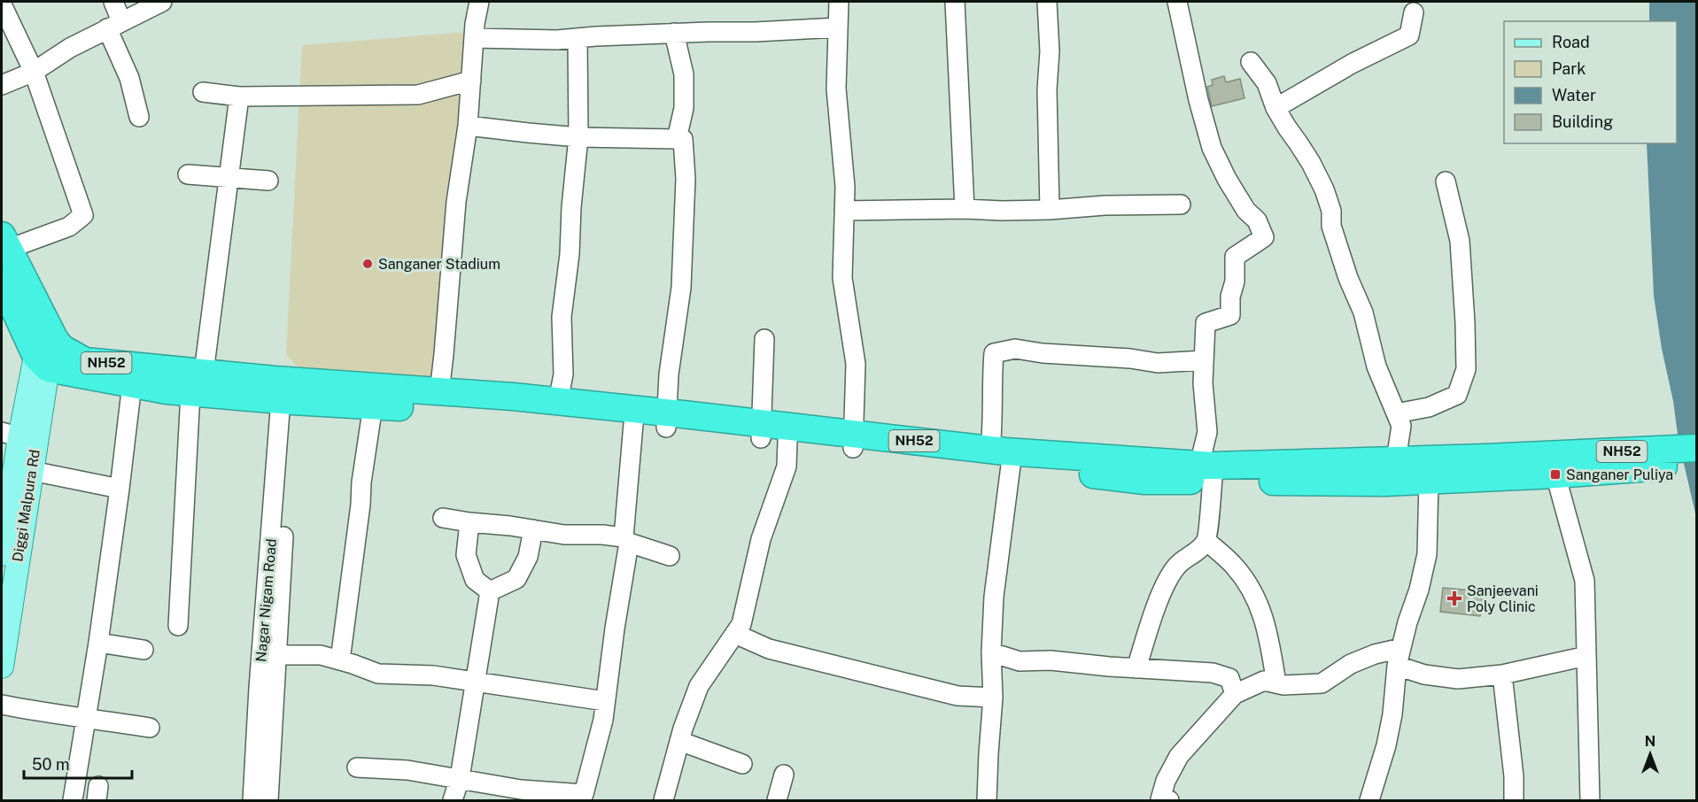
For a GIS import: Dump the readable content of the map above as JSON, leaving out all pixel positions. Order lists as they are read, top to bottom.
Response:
{
  "streets": {
    "highway": ["NH52"],
    "main road": ["Diggi Malpura Rd"],
    "street": ["Nagar Nigam Road"]
  },
  "crossings": [
    ["NH52", "Diggi Malpura Rd"],
    ["NH52", "Nagar Nigam Road"]
  ],
  "places": {
    "other": ["Sanganer Stadium"],
    "transit": ["Sanganer Puliya"],
    "health": ["Sanjeevani Poly Clinic"]
  },
  "legend": [
    "Road",
    "Park",
    "Water",
    "Building"
  ],
  "scale_bar": "50 m",
  "north": "top"
}
